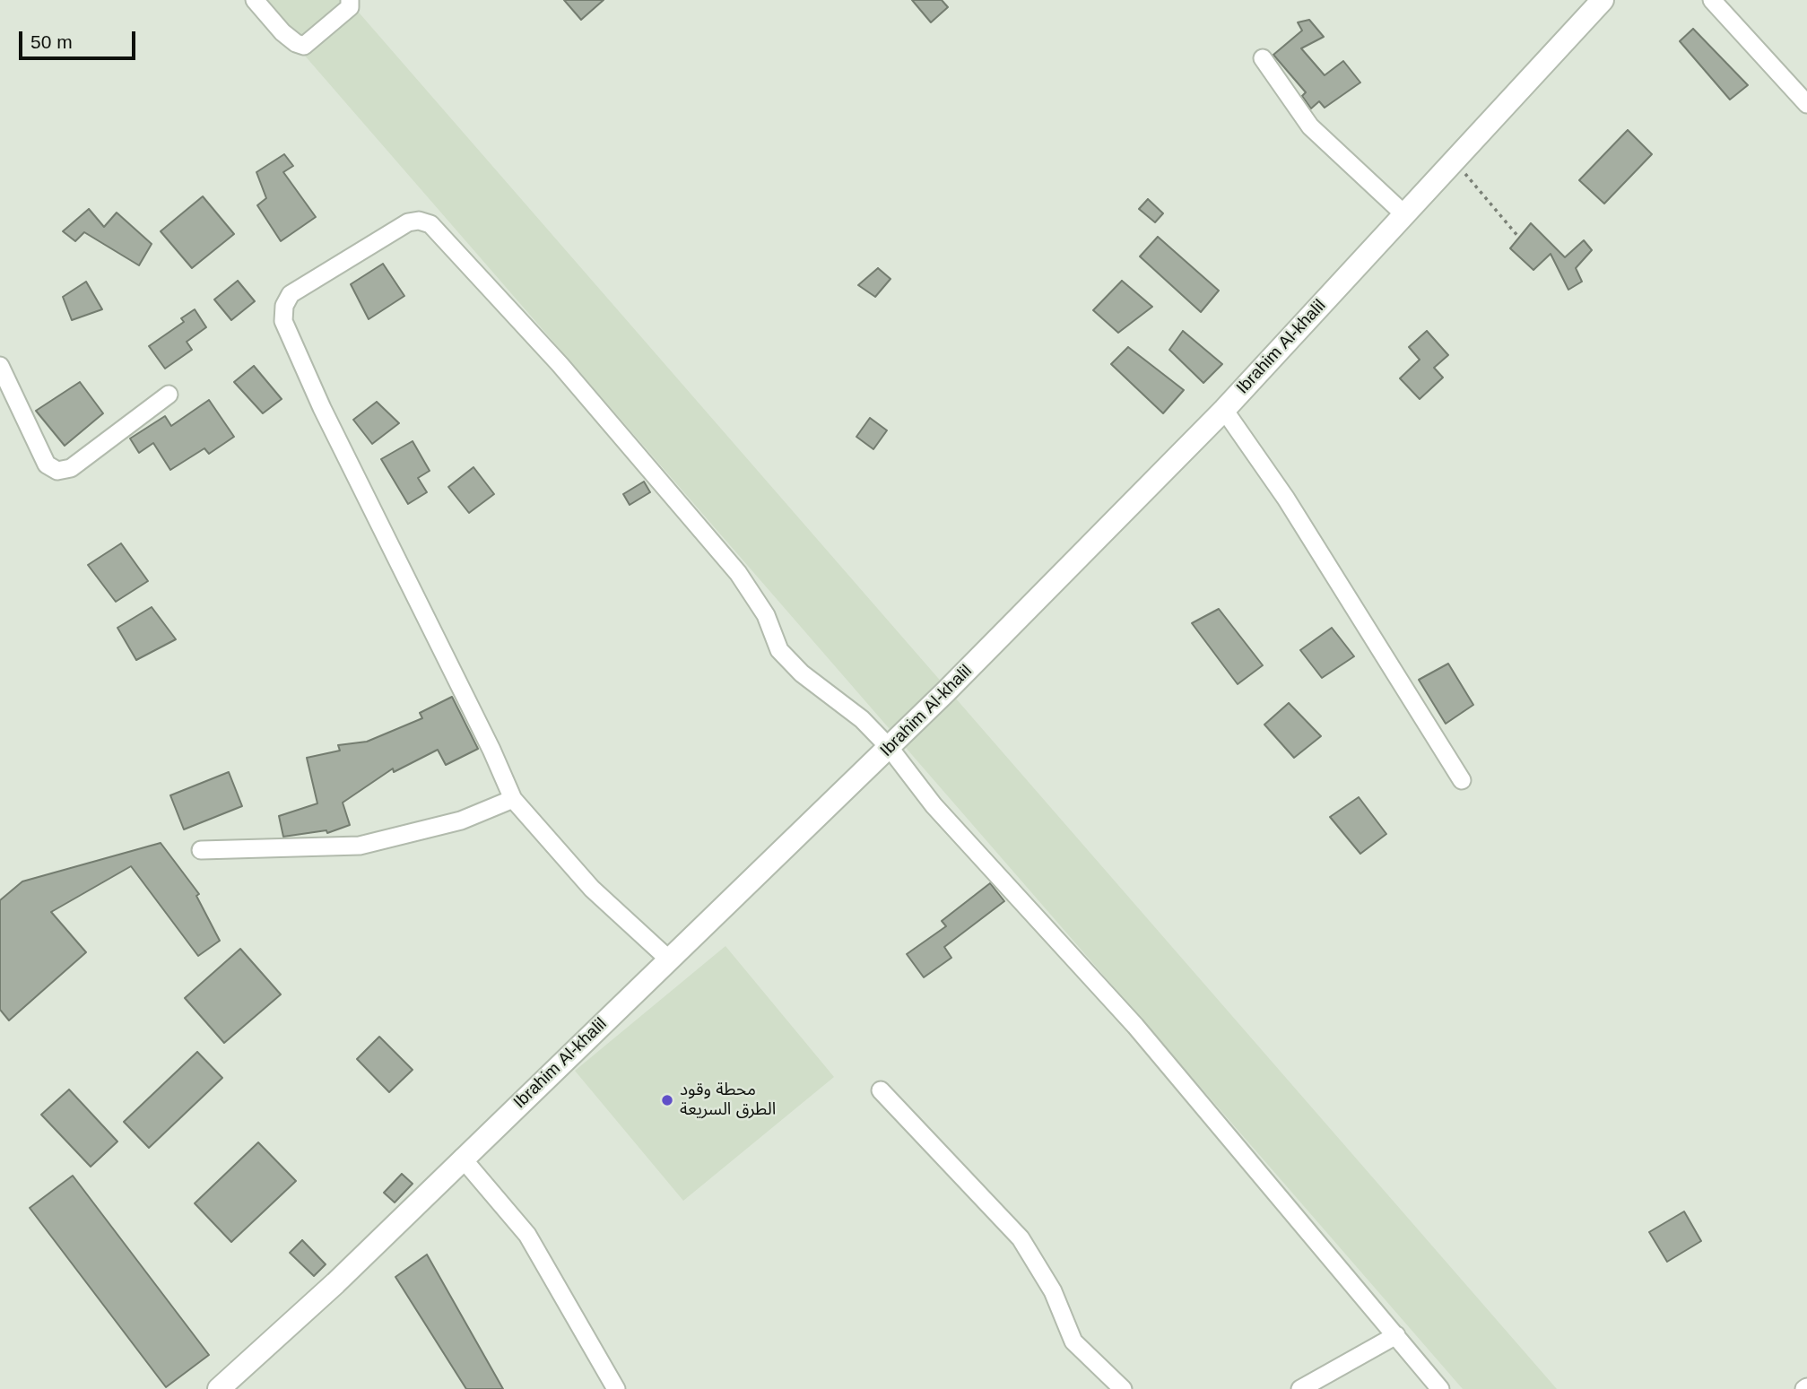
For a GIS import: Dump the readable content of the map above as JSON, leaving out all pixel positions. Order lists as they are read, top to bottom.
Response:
{
  "streets": {
    "street": ["Ibrahim Al-khalil"]
  },
  "places": ["محطة وقود الطرق السريعة"],
  "scale_bar": "50 m"
}
